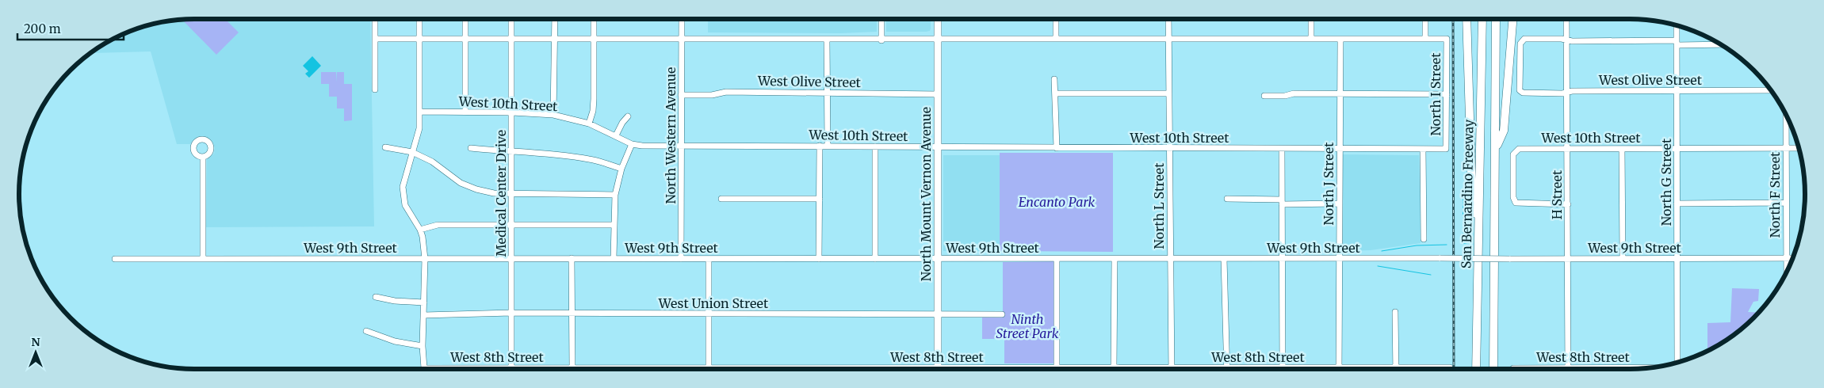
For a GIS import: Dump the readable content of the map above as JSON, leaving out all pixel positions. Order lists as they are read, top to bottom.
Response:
{
  "streets": {
    "highway": ["San Bernardino Freeway"],
    "main road": ["North Mount Vernon Avenue"],
    "street": [
      "West Olive Street",
      "North I Street",
      "West 10th Street",
      "North Western Avenue",
      "North G Street",
      "North J Street",
      "Medical Center Drive",
      "H Street",
      "North F Street",
      "North L Street",
      "West 9th Street",
      "West Union Street",
      "West 8th Street"
    ]
  },
  "crossings": [
    ["West Olive Street", "North Western Avenue"],
    ["West Olive Street", "North G Street"],
    ["West Olive Street", "North Mount Vernon Avenue"],
    ["West Olive Street", "H Street"],
    ["North I Street", "West 10th Street"],
    ["West 10th Street", "North Western Avenue"],
    ["West 10th Street", "North G Street"],
    ["West 10th Street", "North J Street"],
    ["West 10th Street", "Medical Center Drive"],
    ["West 10th Street", "North Mount Vernon Avenue"],
    ["West 10th Street", "H Street"],
    ["West 10th Street", "North F Street"],
    ["West 10th Street", "North L Street"],
    ["North Western Avenue", "West 9th Street"],
    ["North G Street", "West 9th Street"],
    ["North J Street", "West 9th Street"],
    ["North J Street", "West 8th Street"],
    ["Medical Center Drive", "West 9th Street"],
    ["Medical Center Drive", "West Union Street"],
    ["Medical Center Drive", "West 8th Street"],
    ["North Mount Vernon Avenue", "West 9th Street"],
    ["North Mount Vernon Avenue", "West Union Street"],
    ["H Street", "West 9th Street"],
    ["H Street", "West 8th Street"],
    ["North F Street", "West 9th Street"],
    ["North L Street", "West 9th Street"],
    ["North L Street", "West 8th Street"]
  ],
  "parks": ["Encanto Park", "Ninth Street Park"],
  "scale_bar": "200 m",
  "north": "top"
}
